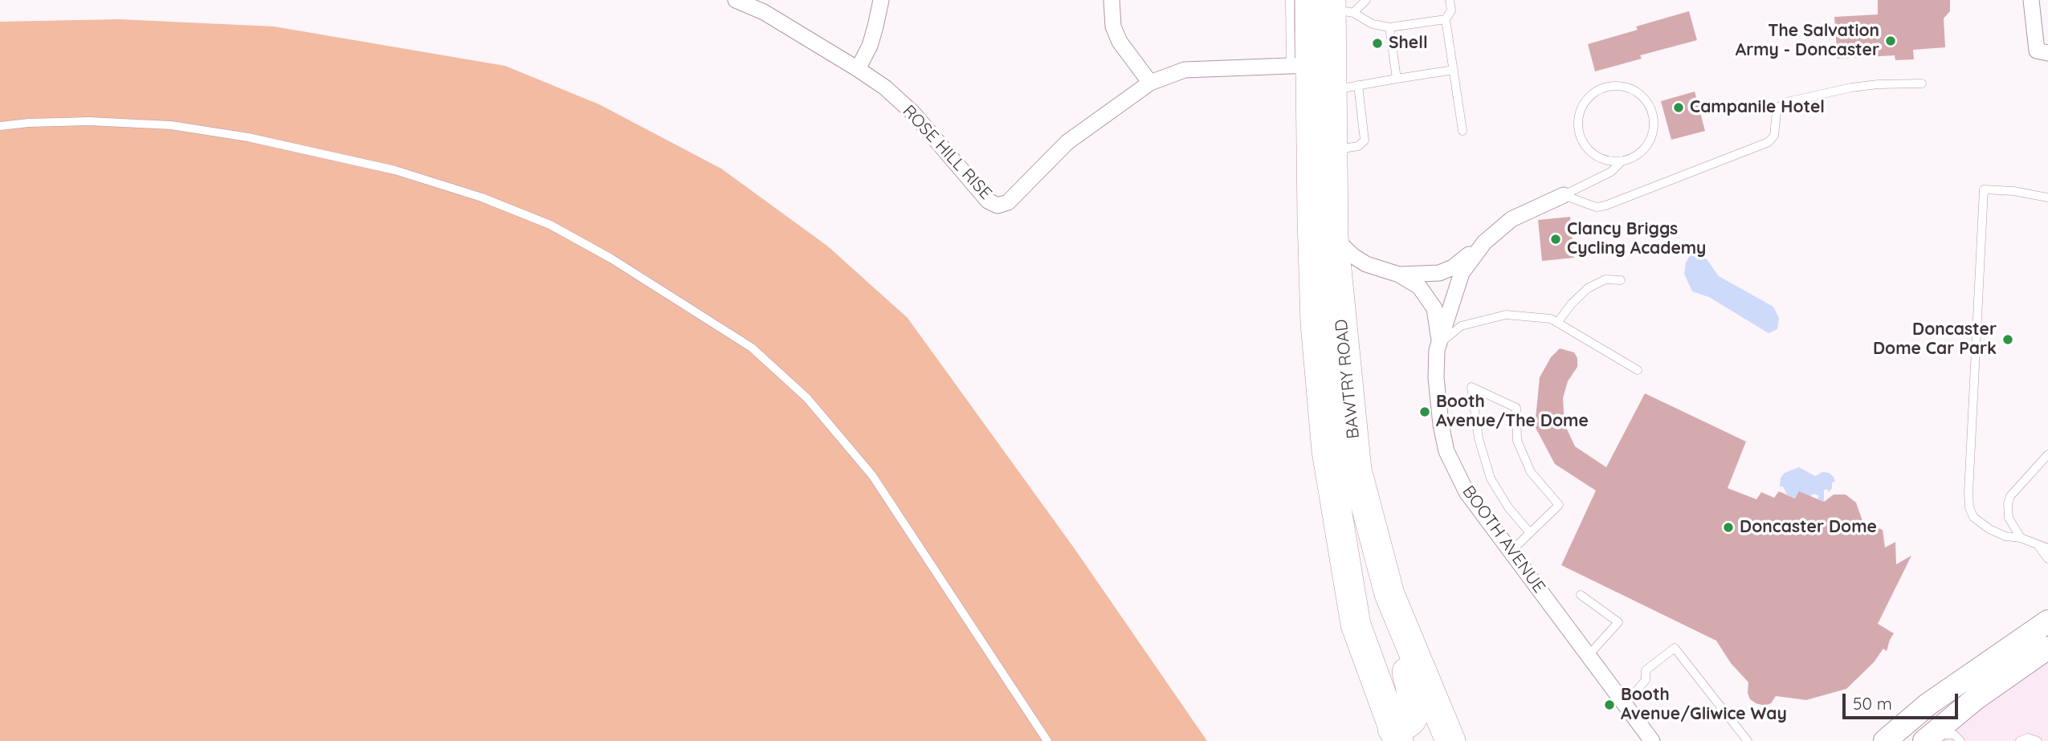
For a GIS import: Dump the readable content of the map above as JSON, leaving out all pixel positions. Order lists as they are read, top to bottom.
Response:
{
  "streets": {
    "highway": ["BAWTRY ROAD"],
    "street": ["ROSE HILL RISE", "BOOTH AVENUE"]
  },
  "crossings": [
    ["ROSE HILL RISE", "BAWTRY ROAD"]
  ],
  "places": [
    "The Salvation Army - Doncaster",
    "Shell",
    "Campanile Hotel",
    "Clancy Briggs Cycling Academy",
    "Doncaster Dome Car Park",
    "Booth Avenue/The Dome",
    "Doncaster Dome",
    "Booth Avenue/Gliwice Way"
  ],
  "scale_bar": "50 m"
}
